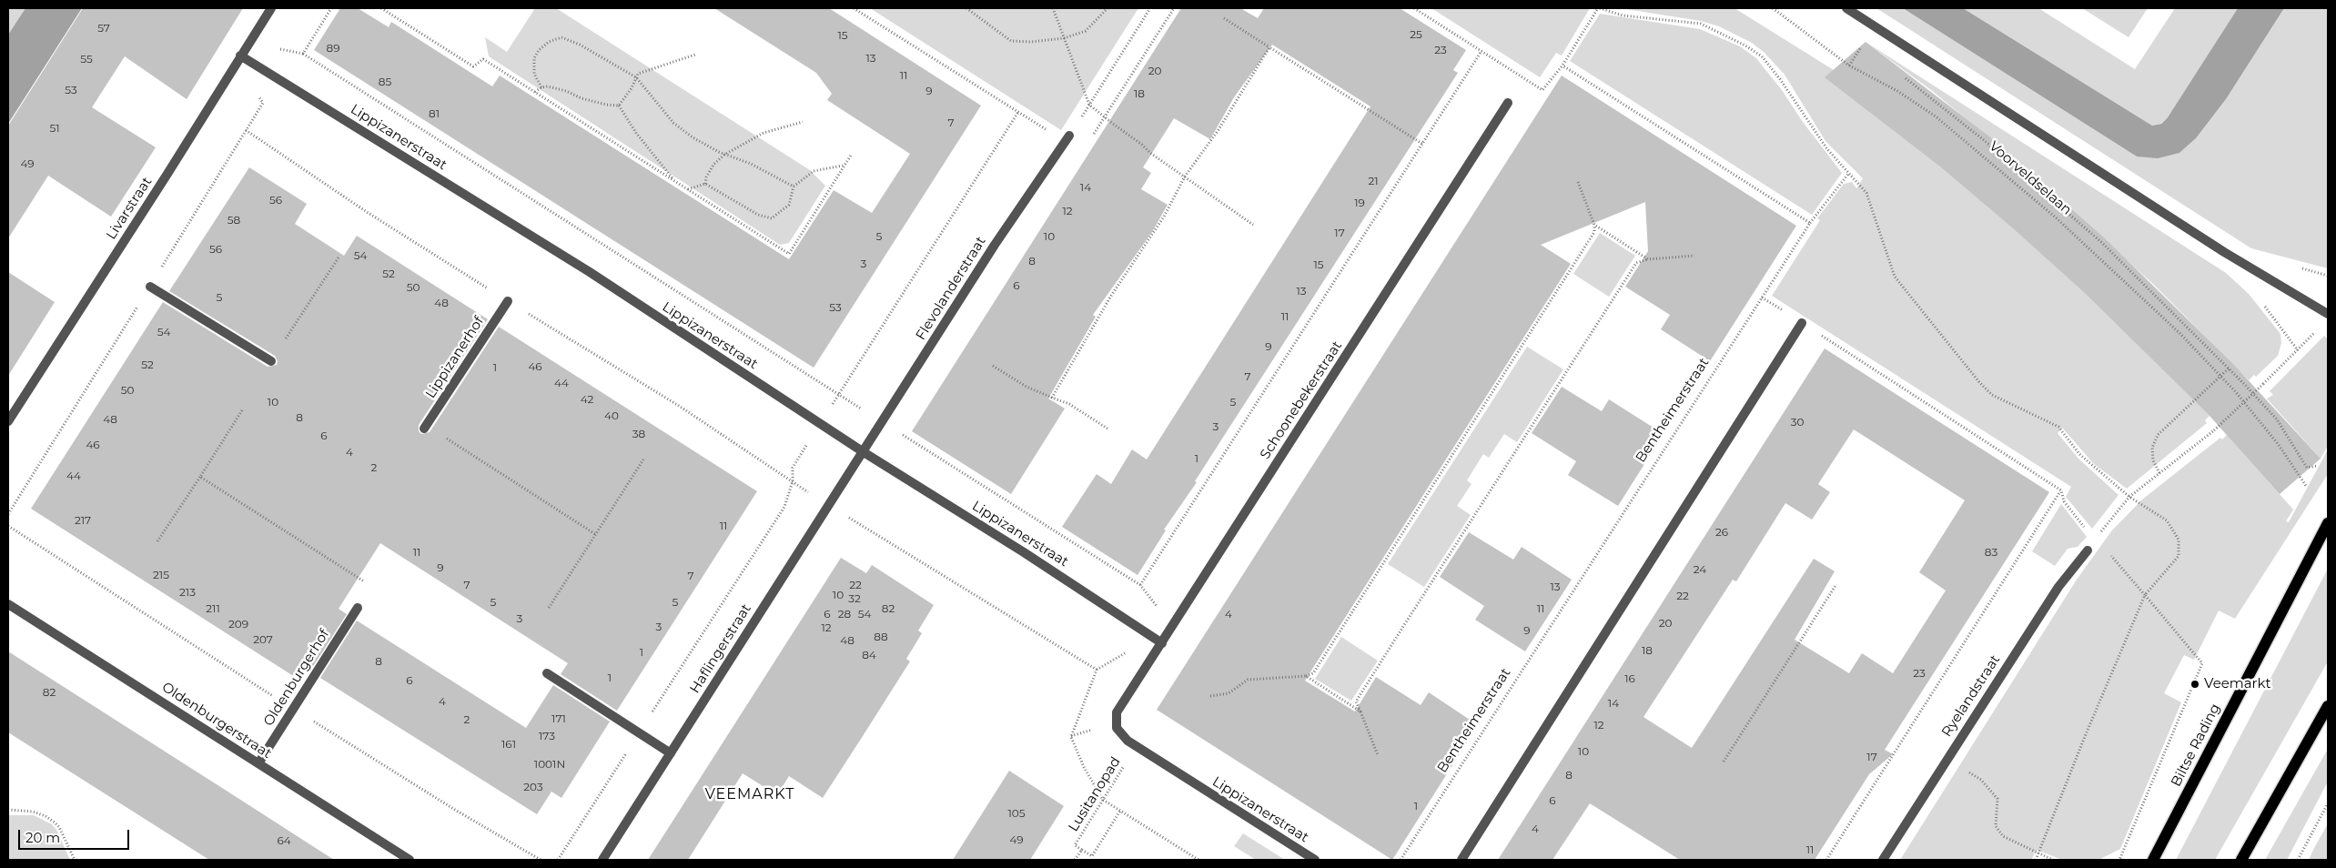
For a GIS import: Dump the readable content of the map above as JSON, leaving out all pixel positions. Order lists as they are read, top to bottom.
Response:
{
  "streets": {
    "main road": ["Biltse Rading"],
    "street": [
      "Lippizanerstraat",
      "Livarstraat",
      "Flevolanderstraat",
      "Lippizanerhof",
      "Schoonebekerstraat",
      "Haflingerstraat",
      "Oldenburgerhof",
      "Ryelandstraat",
      "Oldenburgerstraat"
    ],
    "path": ["Voorveldselaan", "Bentheimerstraat", "Lusitanopad"]
  },
  "crossings": [
    ["Lippizanerstraat", "Livarstraat"],
    ["Lippizanerstraat", "Flevolanderstraat"],
    ["Lippizanerstraat", "Schoonebekerstraat"],
    ["Lippizanerstraat", "Haflingerstraat"],
    ["Lippizanerstraat", "Lusitanopad"],
    ["Flevolanderstraat", "Haflingerstraat"],
    ["Oldenburgerhof", "Oldenburgerstraat"]
  ],
  "districts": ["VEEMARKT"],
  "places": ["Veemarkt"],
  "house_numbers": [
    "57",
    "25",
    "15",
    "89",
    "23",
    "13",
    "55",
    "20",
    "11",
    "85",
    "53",
    "9",
    "18",
    "81",
    "7",
    "51",
    "49",
    "21",
    "14",
    "56",
    "19",
    "12",
    "58",
    "17",
    "5",
    "10",
    "56",
    "54",
    "8",
    "3",
    "15",
    "52",
    "6",
    "50",
    "13",
    "5",
    "48",
    "53",
    "11",
    "54",
    "9",
    "52",
    "46",
    "1",
    "7",
    "44",
    "50",
    "42",
    "10",
    "5",
    "40",
    "8",
    "48",
    "30",
    "3",
    "38",
    "6",
    "46",
    "4",
    "1",
    "2",
    "44",
    "217",
    "11",
    "26",
    "11",
    "83",
    "9",
    "24",
    "215",
    "7",
    "7",
    "22",
    "13",
    "213",
    "10",
    "22",
    "32",
    "5",
    "5",
    "211",
    "82",
    "11",
    "6",
    "28",
    "54",
    "4",
    "3",
    "20",
    "209",
    "3",
    "12",
    "9",
    "88",
    "207",
    "48",
    "18",
    "1",
    "84",
    "8",
    "23",
    "1",
    "16",
    "6",
    "82",
    "4",
    "14",
    "171",
    "2",
    "12",
    "173",
    "161",
    "10",
    "17",
    "1001N",
    "8",
    "203",
    "6",
    "1",
    "105",
    "4",
    "49",
    "64",
    "11"
  ],
  "scale_bar": "20 m"
}
